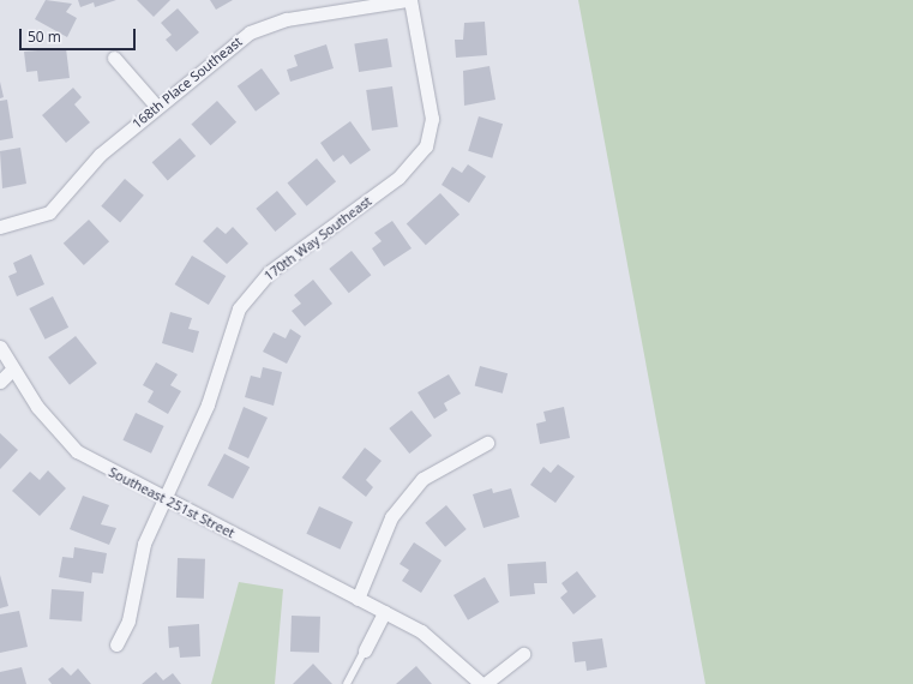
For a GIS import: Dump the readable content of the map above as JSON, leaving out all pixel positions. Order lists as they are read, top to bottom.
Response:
{
  "streets": {
    "street": ["168th Place Southeast", "170th Way Southeast", "Southeast 251st Street"]
  },
  "crossings": [
    ["168th Place Southeast", "170th Way Southeast"],
    ["170th Way Southeast", "Southeast 251st Street"]
  ],
  "scale_bar": "50 m"
}
